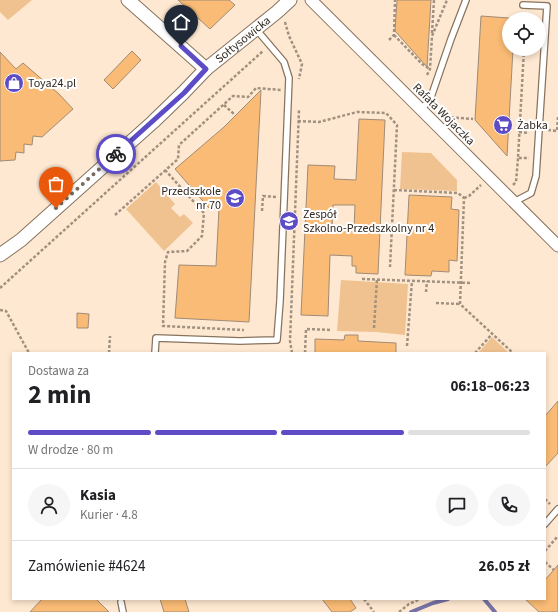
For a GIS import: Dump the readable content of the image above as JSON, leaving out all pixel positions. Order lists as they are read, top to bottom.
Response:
{
  "streets": {
    "street": ["Sołtysowicka", "Rafała Wojaczka"]
  },
  "places": {
    "shop": ["Toya24.pl"],
    "supermarket": ["Żabka"],
    "school or university": ["Przedszkole nr 70", "Zespół Szkolno-Przedszkolny nr 4"]
  },
  "page": {
    "heading": ["2 min", "Dostawa za", "06:18–06:23"],
    "panel": [
      "Kasia",
      "Kurier · 4.8",
      "Zamówienie #4624",
      "26.05 zł"
    ],
    "bar": "W drodze · 80 m"
  }
}
